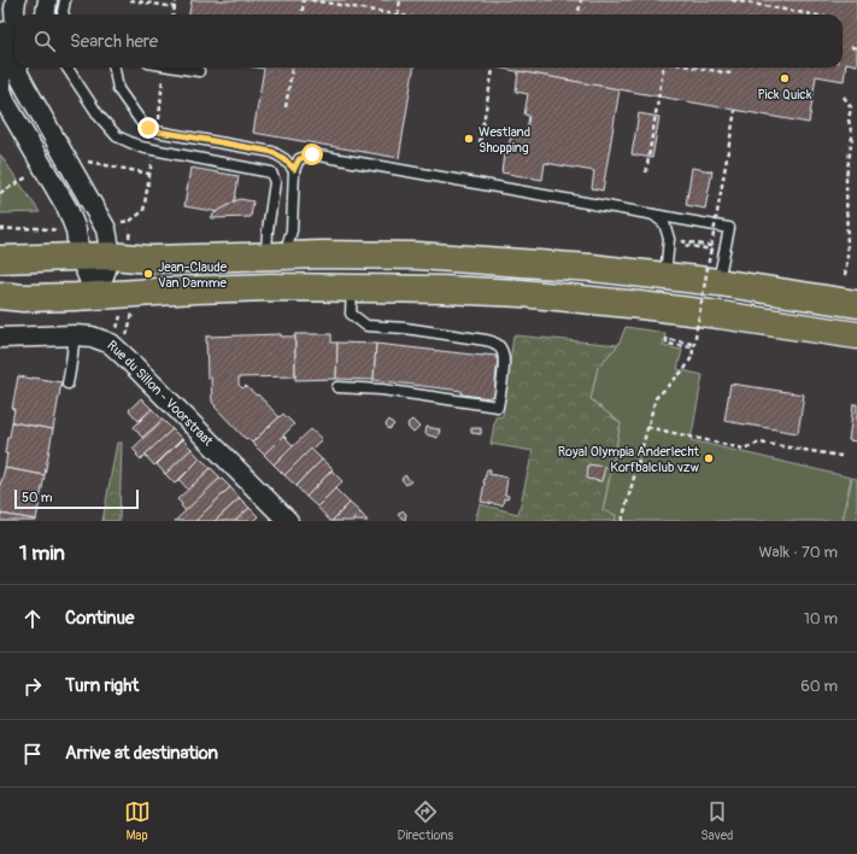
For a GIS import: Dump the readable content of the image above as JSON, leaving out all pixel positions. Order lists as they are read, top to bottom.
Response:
{
  "streets": {
    "street": ["Rue du Sillon - Voorstraat"]
  },
  "places": [
    "Pick Quick",
    "Westland Shopping",
    "Jean-Claude Van Damme",
    "Royal Olympia Anderlecht Korfbalclub vzw"
  ],
  "scale_bar": "50 m",
  "page": {
    "search": "Search here",
    "scale": "50 m",
    "heading": ["1 min", "Walk · 70 m"],
    "list": [
      ["Continue", "10 m"],
      ["Turn right", "60 m"],
      "Arrive at destination"
    ],
    "nav": ["Map", "Directions", "Saved"]
  }
}
